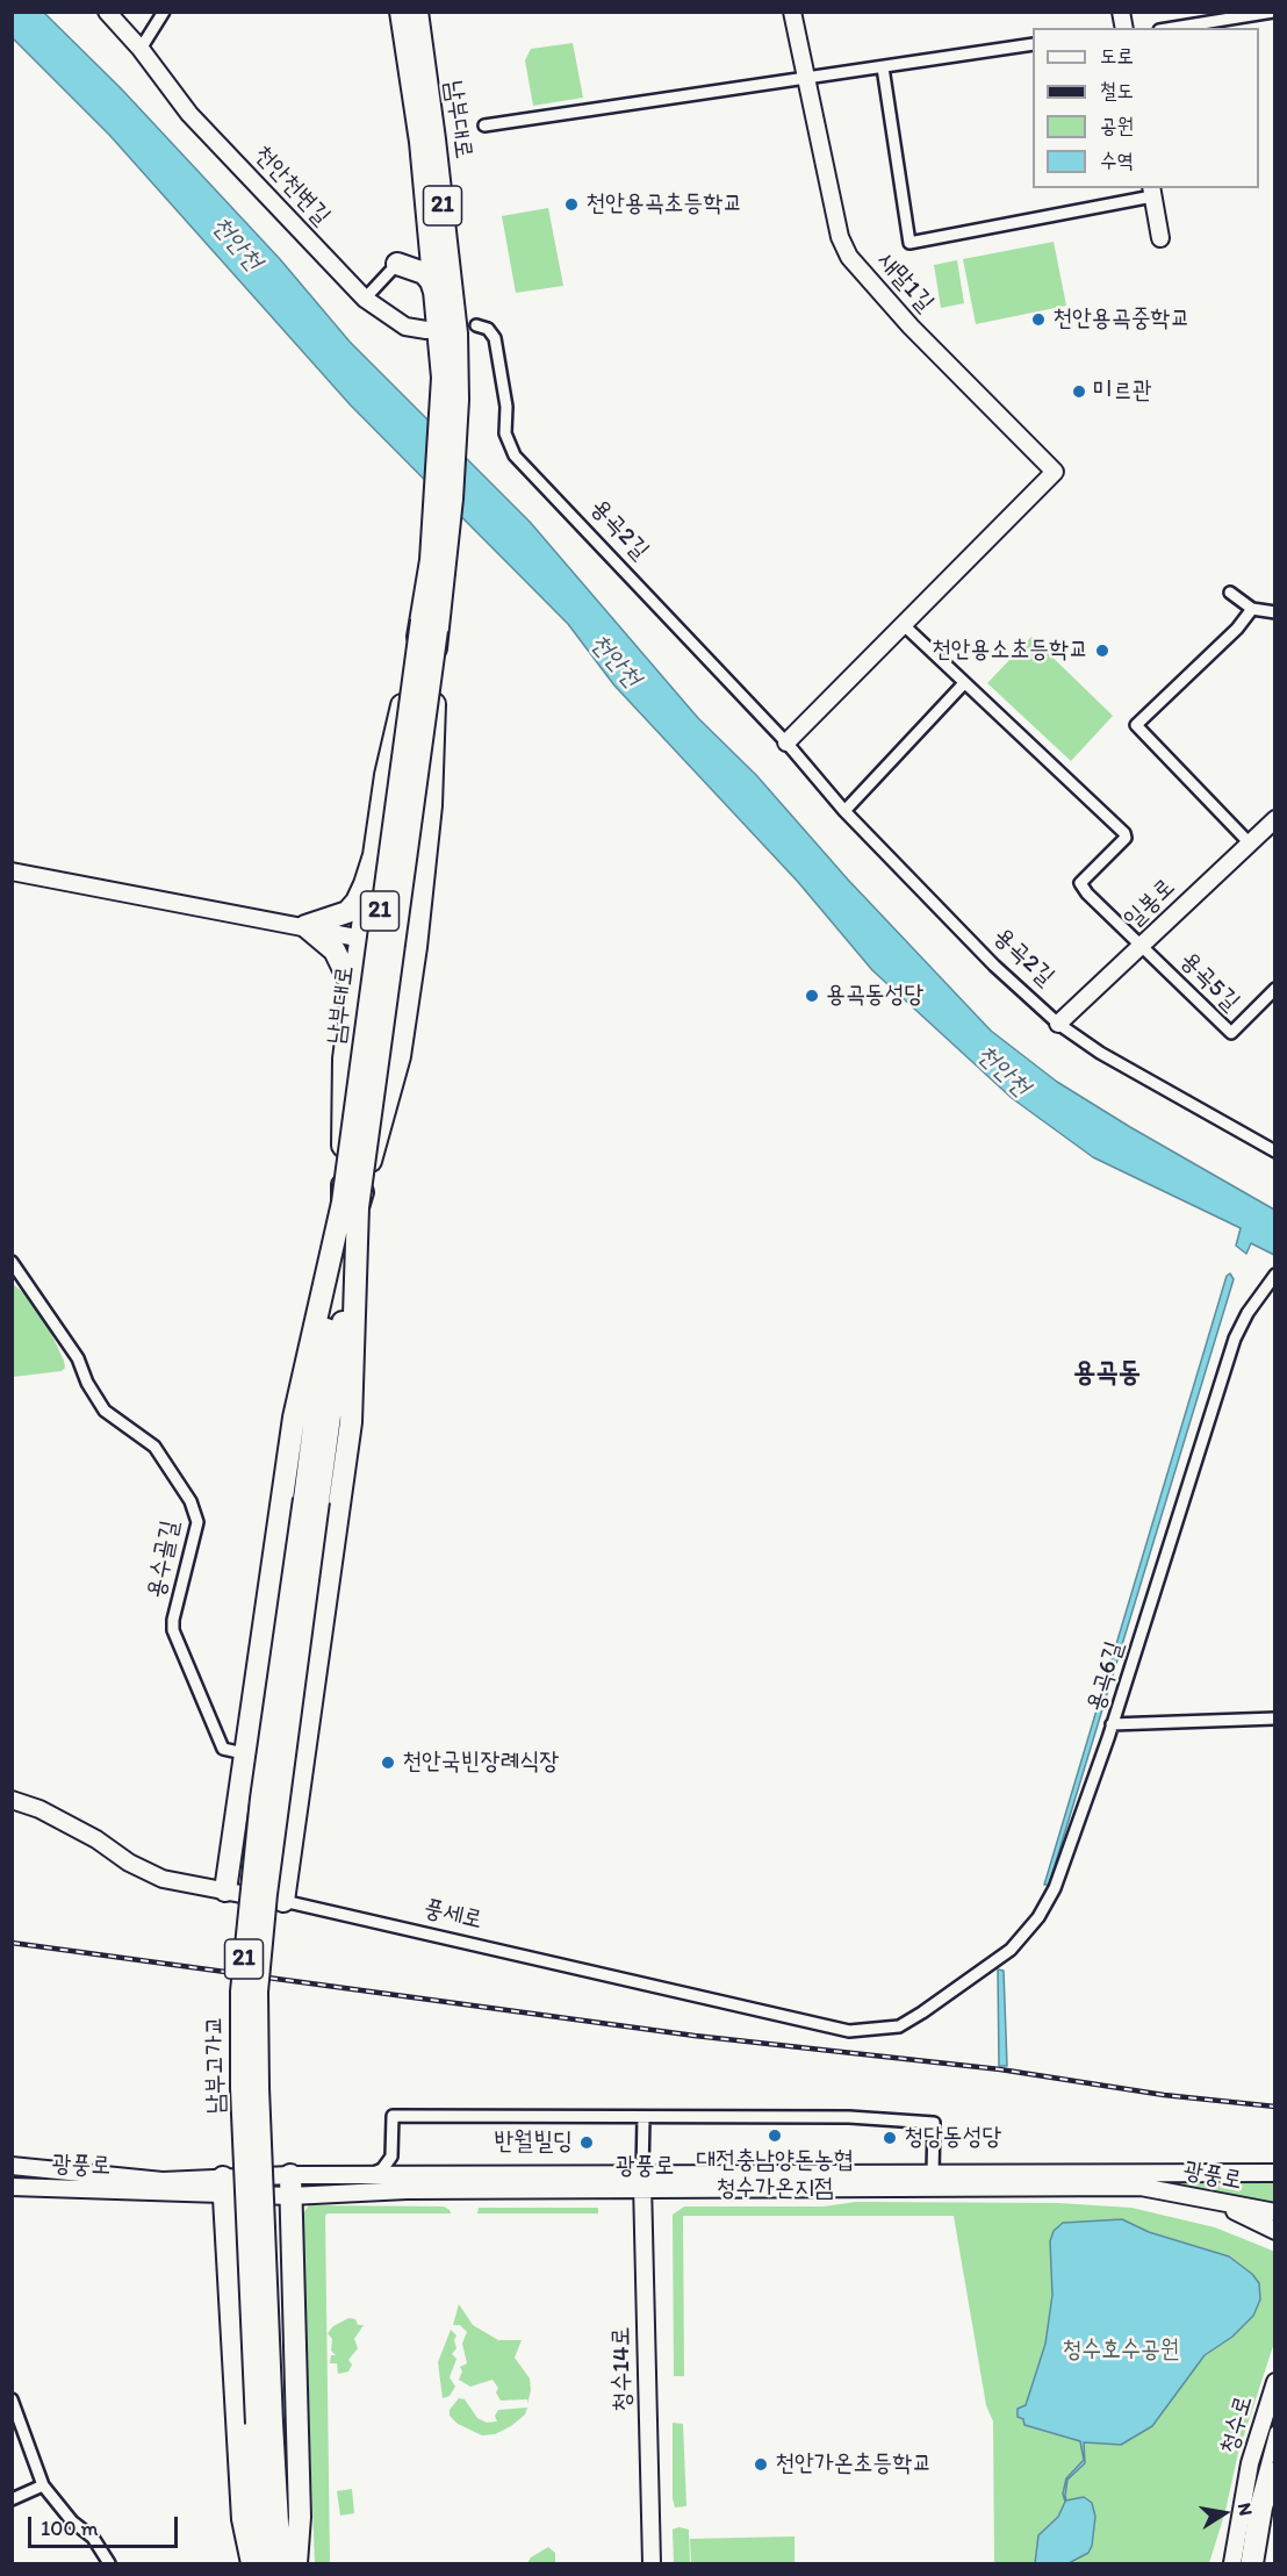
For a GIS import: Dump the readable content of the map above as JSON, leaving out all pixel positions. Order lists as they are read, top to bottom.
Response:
{
  "streets": {
    "highway": ["남부대로", "21", "남부고가교"],
    "street": [
      "천안천변길",
      "새말1길",
      "용곡2길",
      "일봉로",
      "용곡5길",
      "용수골길",
      "용곡6길",
      "풍세로",
      "광풍로",
      "청수14로",
      "청수로"
    ]
  },
  "crossings": [
    ["남부대로", "남부고가교"],
    ["21", "남부고가교"],
    ["용곡2길", "일봉로"],
    ["일봉로", "용곡5길"],
    ["용곡6길", "풍세로"],
    ["광풍로", "청수14로"]
  ],
  "districts": ["용곡동"],
  "water": ["천안천"],
  "parks": ["청수호수공원"],
  "places": [
    "천안용곡초등학교",
    "천안용곡중학교",
    "미르관",
    "천안용소초등학교",
    "용곡동성당",
    "천안국빈장례식장",
    "대전충남양돈농협 청수가온지점",
    "청당동성당",
    "반월빌딩",
    "천안가온초등학교"
  ],
  "legend": [
    "도로",
    "철도",
    "공원",
    "수역"
  ],
  "scale_bar": "100 m",
  "north": "right"
}
